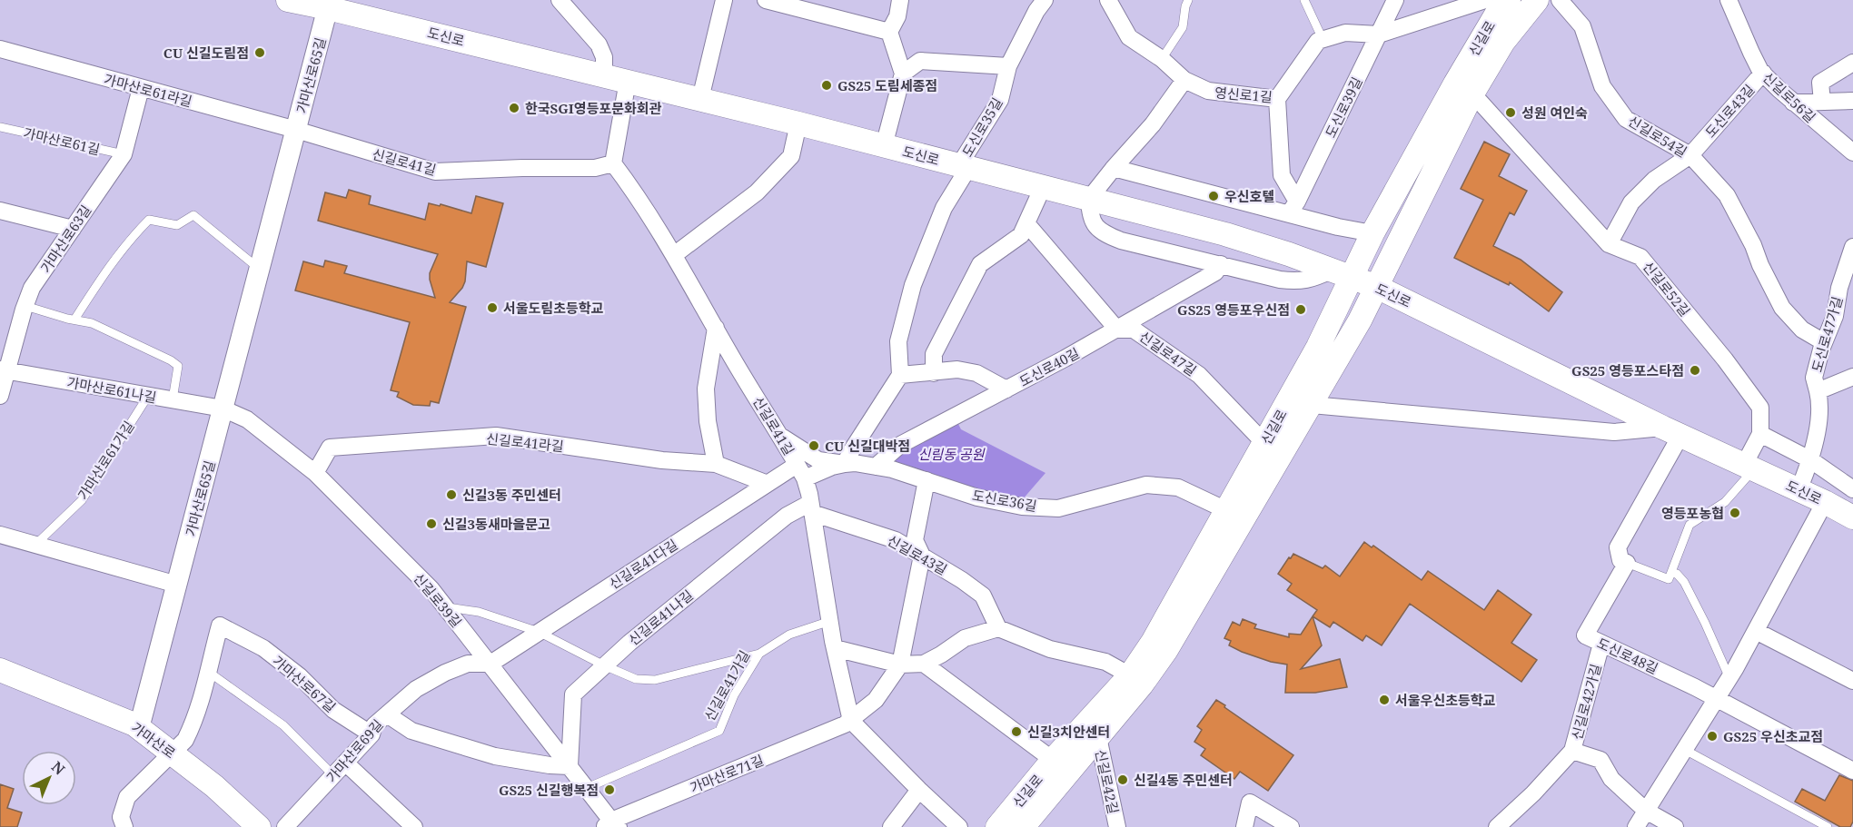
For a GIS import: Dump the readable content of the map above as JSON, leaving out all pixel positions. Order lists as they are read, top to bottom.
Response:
{
  "streets": {
    "main road": ["도신로", "신길로", "가마산로"],
    "street": [
      "가마산로65길",
      "가마산로61라길",
      "영신로1길",
      "신길로56길",
      "도신로39길",
      "도신로43길",
      "도신로35길",
      "신길로54길",
      "신길로41길",
      "가마산로63길",
      "신길로52길",
      "도신로47가길",
      "신길로47길",
      "도신로40길",
      "가마산로61나길",
      "신길로41라길",
      "도신로36길",
      "신길로43길",
      "신길로41다길",
      "신길로39길",
      "신길로41나길",
      "도신로48길",
      "가마산로67길",
      "신길로42가길",
      "가마산로69길",
      "가마산로71길",
      "신길로42길"
    ],
    "lane": ["가마산로61길", "가마산로61가길", "신길로41가길"]
  },
  "crossings": [
    ["도신로", "신길로"],
    ["도신로", "가마산로65길"],
    ["도신로", "도신로35길"],
    ["도신로", "신길로52길"],
    ["도신로", "도신로47가길"],
    ["신길로", "신길로52길"],
    ["신길로", "신길로47길"],
    ["신길로", "도신로36길"],
    ["신길로", "신길로42길"],
    ["가마산로65길", "가마산로61라길"],
    ["가마산로65길", "신길로41길"],
    ["가마산로65길", "가마산로61나길"],
    ["가마산로65길", "신길로39길"],
    ["가마산로65길", "가마산로"],
    ["가마산로61라길", "신길로41길"],
    ["가마산로61라길", "가마산로63길"],
    ["신길로56길", "도신로43길"],
    ["도신로43길", "신길로54길"],
    ["도신로43길", "신길로52길"],
    ["신길로54길", "도신로47가길"],
    ["가마산로61길", "가마산로63길"],
    ["신길로41길", "도신로36길"],
    ["신길로41길", "신길로43길"],
    ["신길로41길", "신길로41다길"],
    ["신길로41길", "신길로41나길"],
    ["신길로41길", "신길로41가길"],
    ["신길로41길", "가마산로71길"],
    ["가마산로63길", "가마산로61나길"],
    ["신길로47길", "도신로40길"],
    ["도신로40길", "도신로36길"],
    ["가마산로61나길", "가마산로61가길"],
    ["가마산로61나길", "신길로39길"],
    ["신길로41라길", "신길로41다길"],
    ["신길로41라길", "신길로39길"],
    ["도신로36길", "신길로41다길"],
    ["신길로43길", "신길로41나길"],
    ["신길로41다길", "신길로39길"],
    ["신길로41다길", "가마산로69길"],
    ["신길로39길", "신길로41나길"],
    ["신길로39길", "신길로41가길"],
    ["신길로39길", "가마산로69길"],
    ["신길로39길", "가마산로71길"],
    ["도신로48길", "신길로42가길"],
    ["가마산로67길", "가마산로"],
    ["가마산로67길", "가마산로69길"]
  ],
  "parks": ["신림동 공원"],
  "places": [
    "CU 신길도림점",
    "GS25 도림세종점",
    "한국SGI영등포문화회관",
    "성원 여인숙",
    "우신호텔",
    "서울도림초등학교",
    "GS25 영등포우신점",
    "GS25 영등포스타점",
    "CU 신길대박점",
    "신길3동 주민센터",
    "영등포농협",
    "신길3동새마을문고",
    "서울우신초등학교",
    "신길3치안센터",
    "GS25 우신초교점",
    "신길4동 주민센터",
    "GS25 신길행복점"
  ],
  "north": "top right"
}
